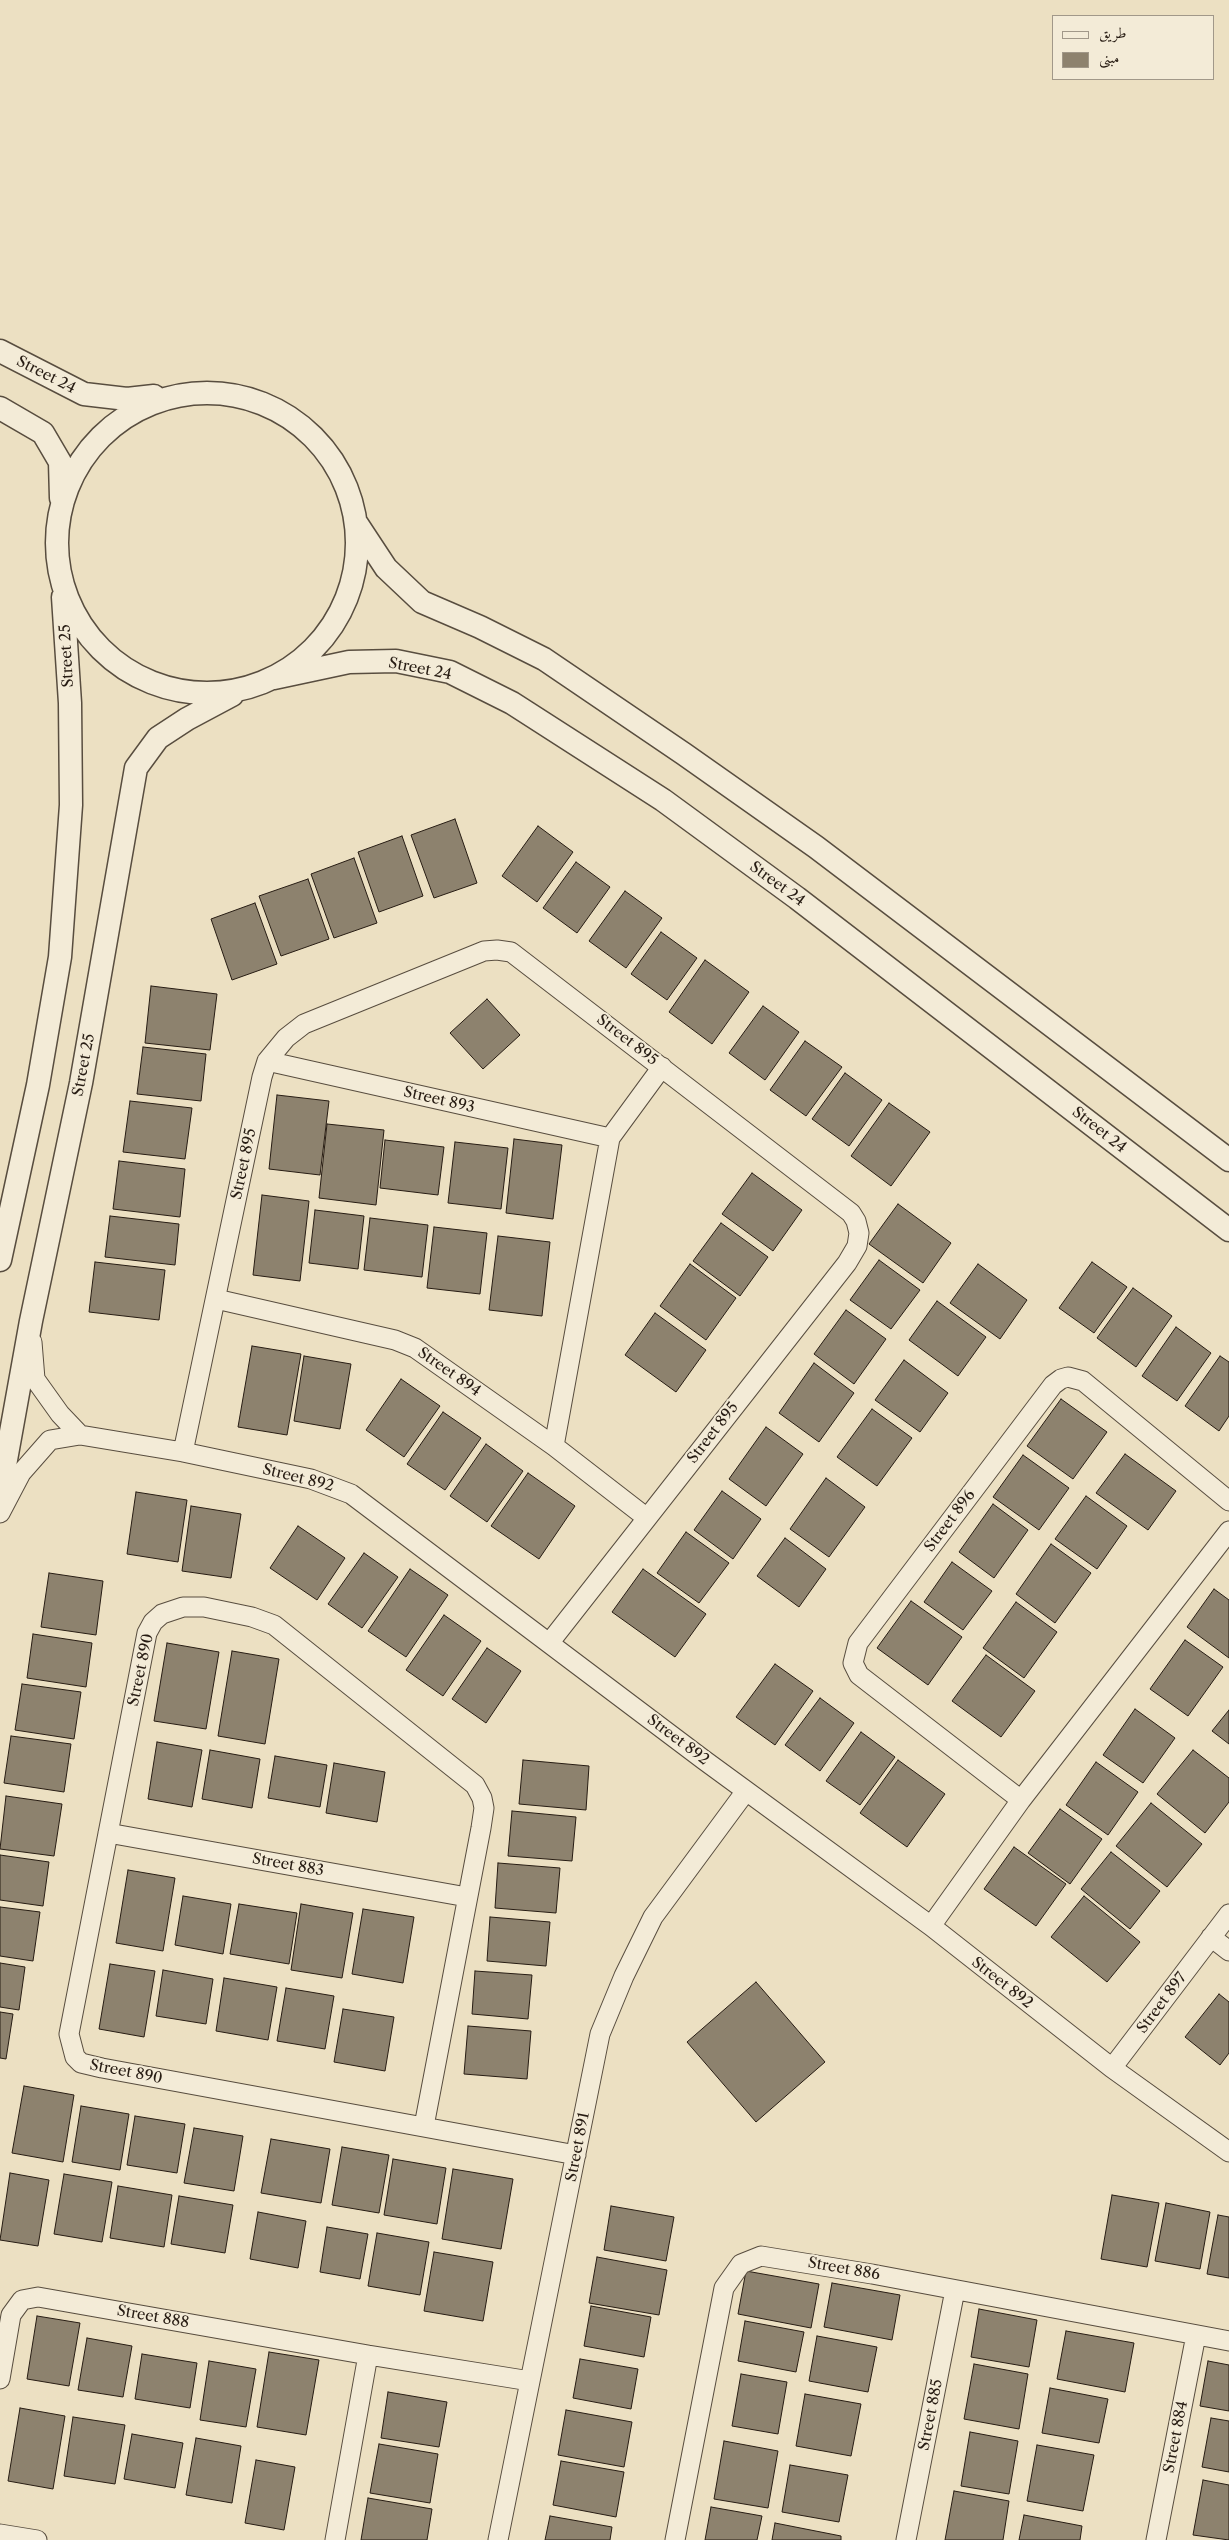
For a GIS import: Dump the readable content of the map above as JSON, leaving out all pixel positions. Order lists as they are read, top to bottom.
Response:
{
  "streets": {
    "street": [
      "Street 24",
      "Street 25",
      "Street 895",
      "Street 893",
      "Street 894",
      "Street 892",
      "Street 896",
      "Street 890",
      "Street 883",
      "Street 897",
      "Street 891",
      "Street 886",
      "Street 888",
      "Street 885",
      "Street 884"
    ]
  },
  "crossings": [
    ["Street 895", "Street 893"],
    ["Street 895", "Street 894"],
    ["Street 895", "Street 892"],
    ["Street 892", "Street 897"],
    ["Street 892", "Street 891"],
    ["Street 890", "Street 883"],
    ["Street 890", "Street 891"],
    ["Street 891", "Street 888"],
    ["Street 886", "Street 885"],
    ["Street 886", "Street 884"]
  ],
  "legend": ["طريق", "مبنى"]
}
